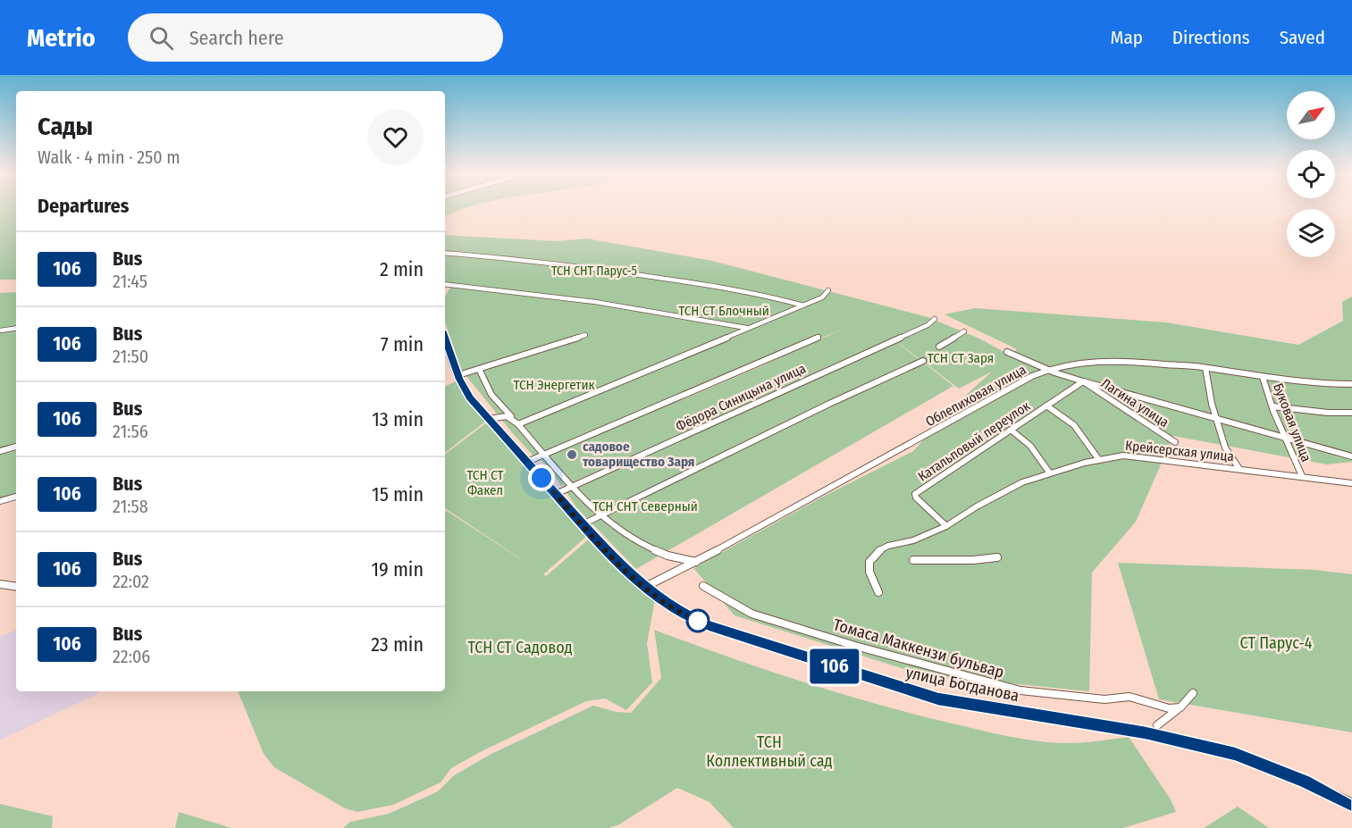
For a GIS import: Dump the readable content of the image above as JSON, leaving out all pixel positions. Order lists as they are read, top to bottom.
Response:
{
  "streets": {
    "main road": ["улица Богданова"],
    "street": [
      "Облепиховая улица",
      "Фёдора Синицына улица",
      "Лагина улица",
      "Буковая улица",
      "Катальповый переулок",
      "Крейсерская улица",
      "Томаса Маккензи бульвар"
    ]
  },
  "crossings": [
    ["Облепиховая улица", "Буковая улица"],
    ["Облепиховая улица", "улица Богданова"],
    ["Фёдора Синицына улица", "улица Богданова"],
    ["Лагина улица", "Катальповый переулок"],
    ["Буковая улица", "Крейсерская улица"],
    ["Катальповый переулок", "Крейсерская улица"]
  ],
  "parks": [
    "ТСН СНТ Парус-5",
    "ТСН СТ Блочный",
    "ТСН СТ Заря",
    "ТСН Энергетик",
    "ТСН СТ Факел",
    "ТСН СНТ Северный",
    "СТ Парус-4",
    "ТСН СТ Садовод",
    "ТСН Коллективный сад"
  ],
  "places": ["садовое товарищество Заря"],
  "lines": ["bus line 106"],
  "north": "top right",
  "page": {
    "header": "Metrio",
    "search": "Search here",
    "nav": ["Map", "Directions", "Saved"],
    "on_map": "106",
    "heading": [
      ["Сады", "Walk · 4 min · 250 m"],
      "Departures"
    ],
    "list": [
      {
        "mark": "106",
        "name": "Bus",
        "note": "21:45",
        "value": "2 min"
      },
      {
        "mark": "106",
        "name": "Bus",
        "note": "21:50",
        "value": "7 min"
      },
      {
        "mark": "106",
        "name": "Bus",
        "note": "21:56",
        "value": "13 min"
      },
      {
        "mark": "106",
        "name": "Bus",
        "note": "21:58",
        "value": "15 min"
      },
      {
        "mark": "106",
        "name": "Bus",
        "note": "22:02",
        "value": "19 min"
      },
      {
        "mark": "106",
        "name": "Bus",
        "note": "22:06",
        "value": "23 min"
      }
    ]
  }
}
